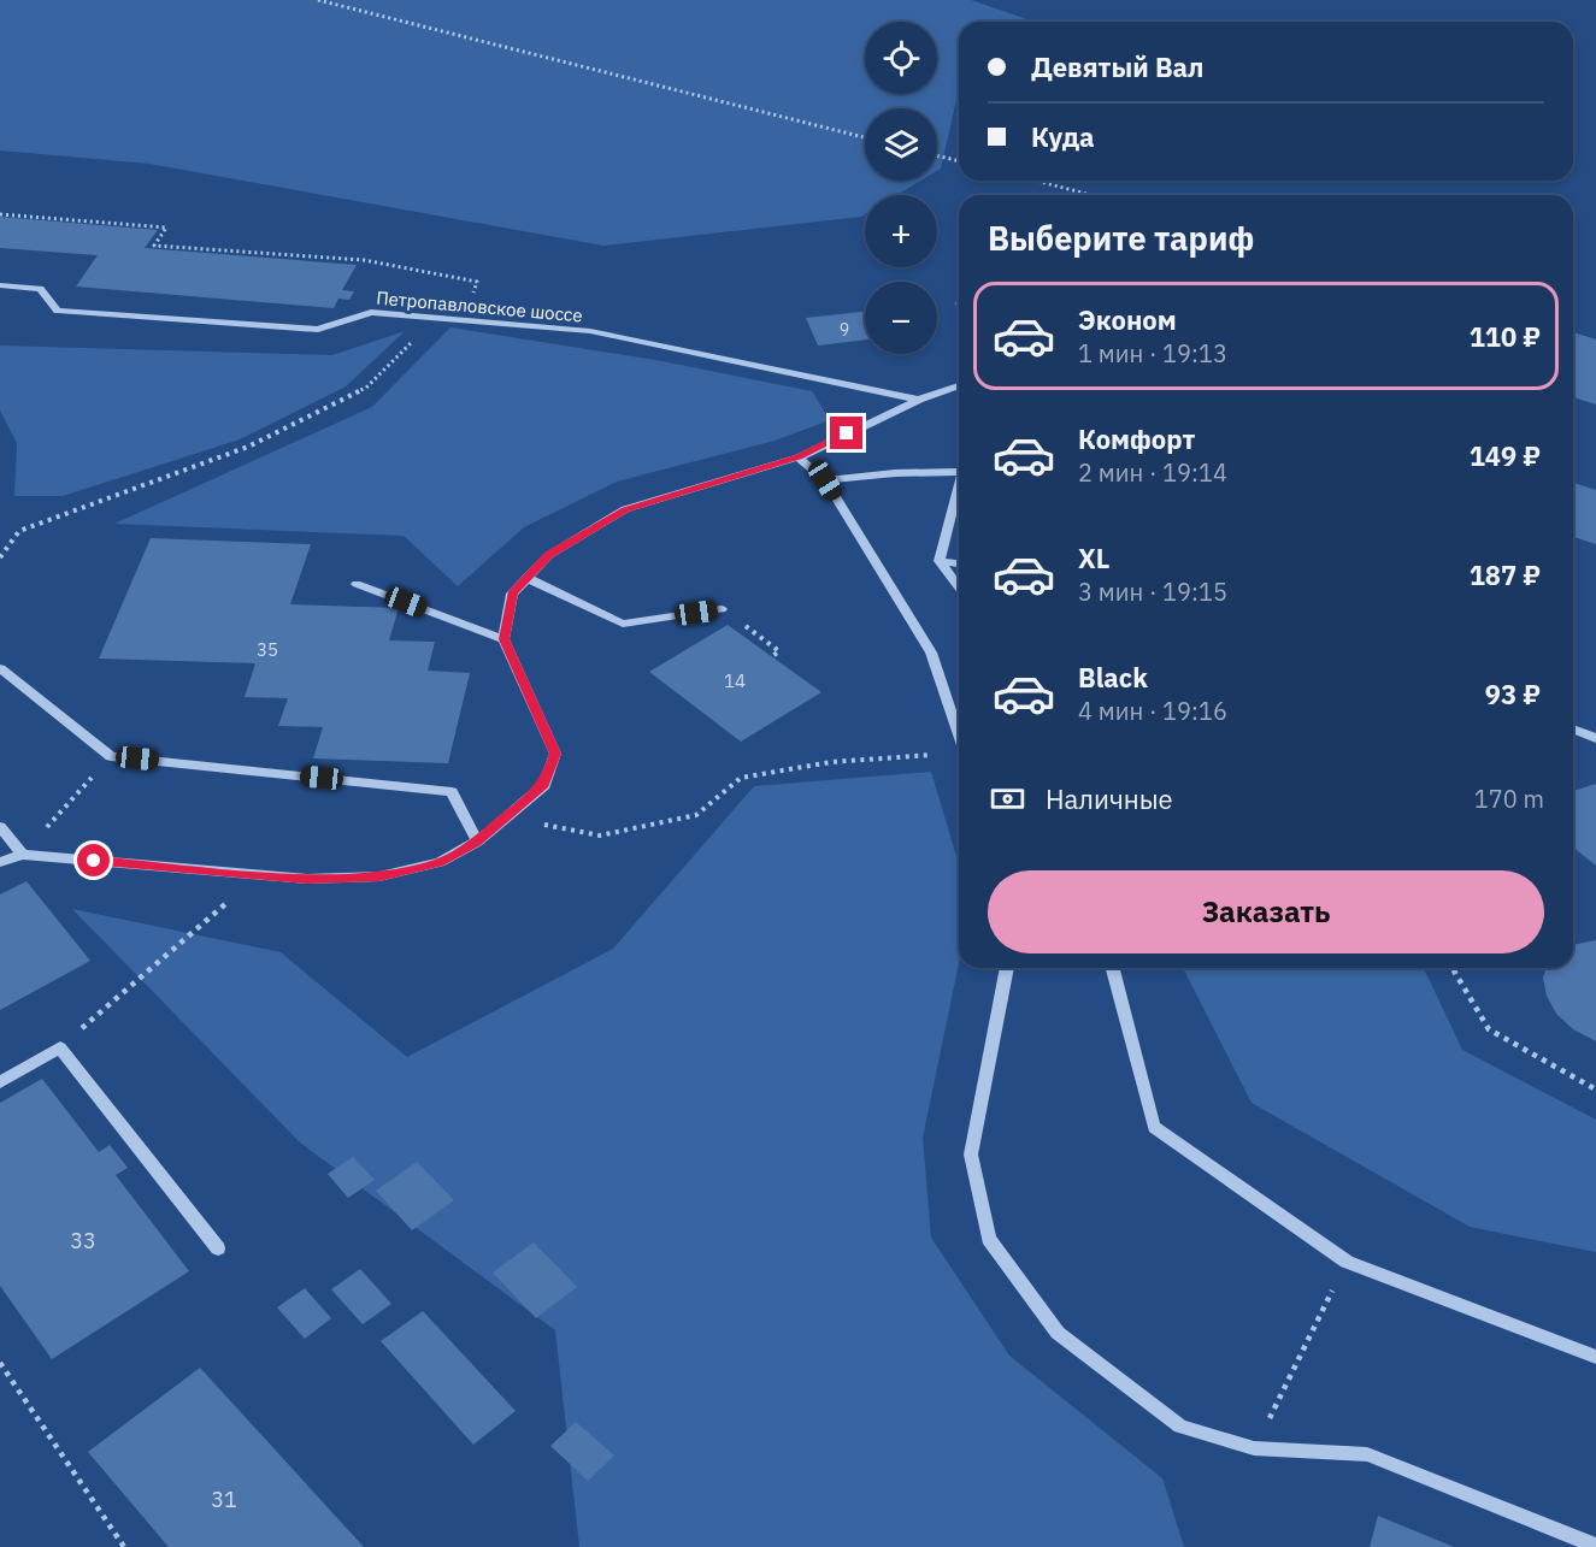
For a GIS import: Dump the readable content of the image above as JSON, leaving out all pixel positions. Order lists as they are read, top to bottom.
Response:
{
  "streets": {
    "street": ["Петропавловское шоссе"]
  },
  "house_numbers": [
    "9",
    "35",
    "14",
    "33",
    "31"
  ],
  "page": {
    "map_buttons": ["+", "−"],
    "banner": ["Девятый Вал", "Куда"],
    "heading": "Выберите тариф",
    "list": [
      {
        "name": "Эконом",
        "note": "1 мин · 19:13",
        "value": "110 ₽"
      },
      {
        "name": "Комфорт",
        "note": "2 мин · 19:14",
        "value": "149 ₽"
      },
      {
        "name": "XL",
        "note": "3 мин · 19:15",
        "value": "187 ₽"
      },
      {
        "name": "Black",
        "note": "4 мин · 19:16",
        "value": "93 ₽"
      }
    ],
    "pay": ["Наличные", "170 m"],
    "buttons": "Заказать"
  }
}
